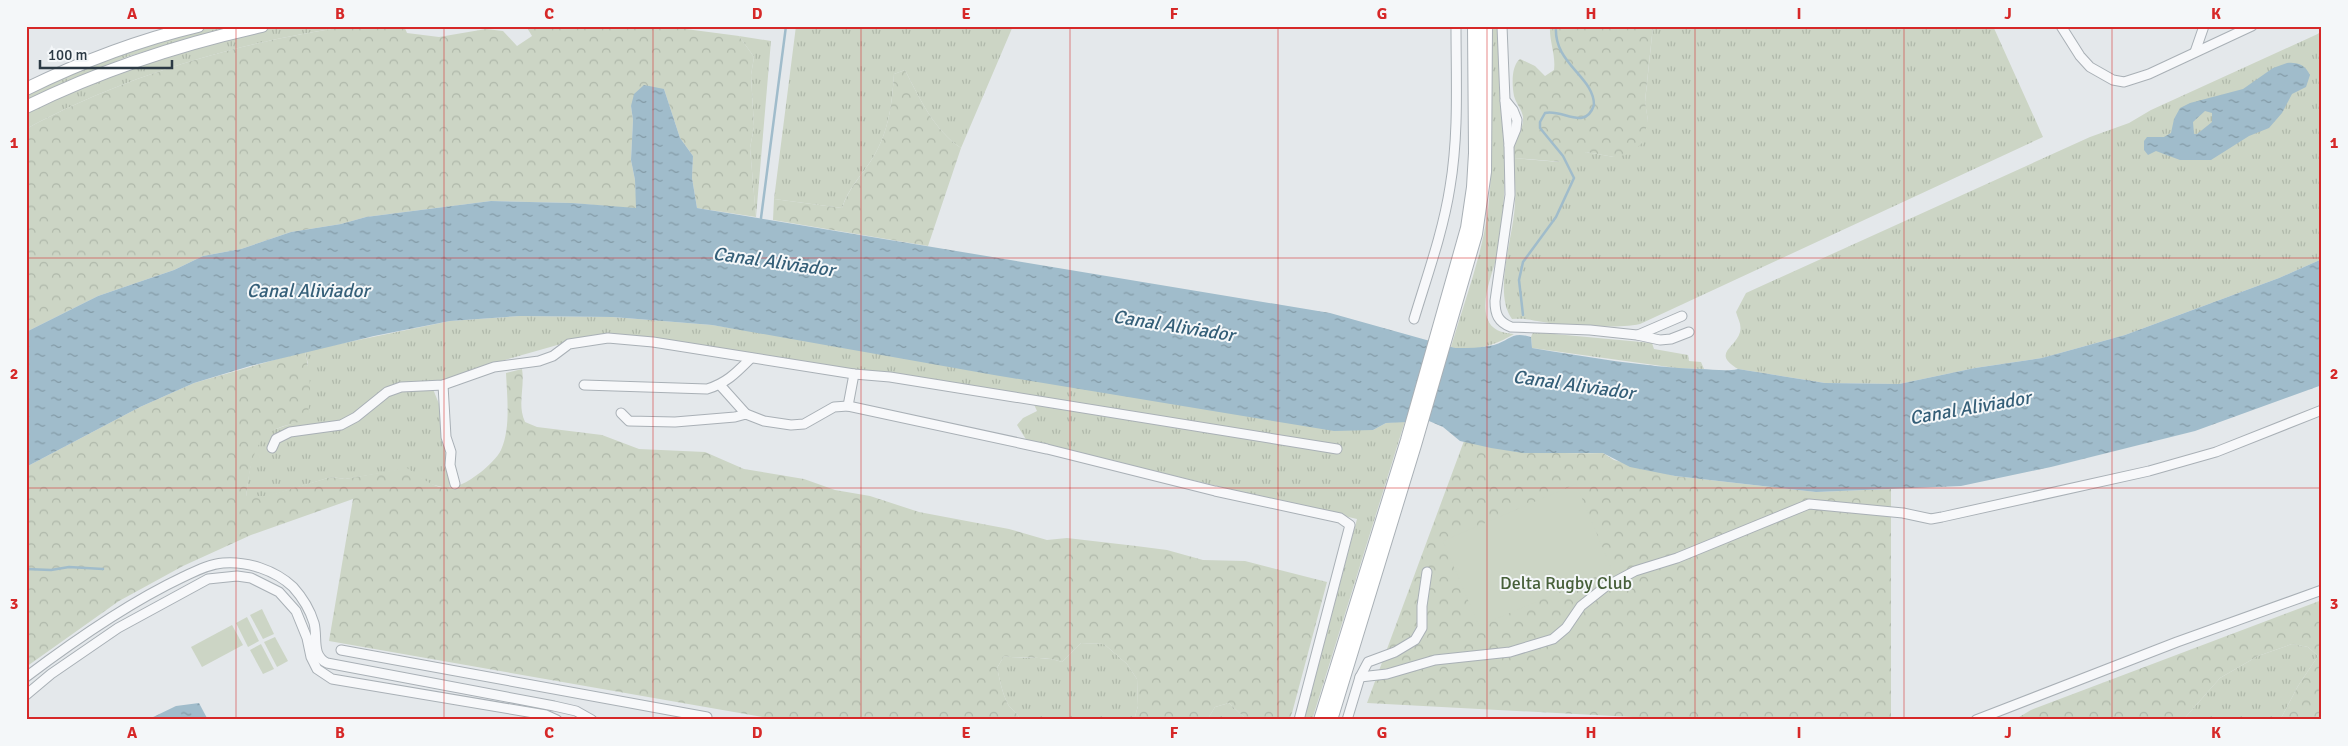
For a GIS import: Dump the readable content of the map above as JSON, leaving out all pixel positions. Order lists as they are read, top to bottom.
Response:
{
  "water": ["Canal Aliviador"],
  "parks": ["Delta Rugby Club"],
  "scale_bar": "100 m",
  "grid": {
    "columns": [
      "A",
      "B",
      "C",
      "D",
      "E",
      "F",
      "G",
      "H",
      "I",
      "J",
      "K"
    ],
    "rows": ["1", "2", "3"]
  }
}
